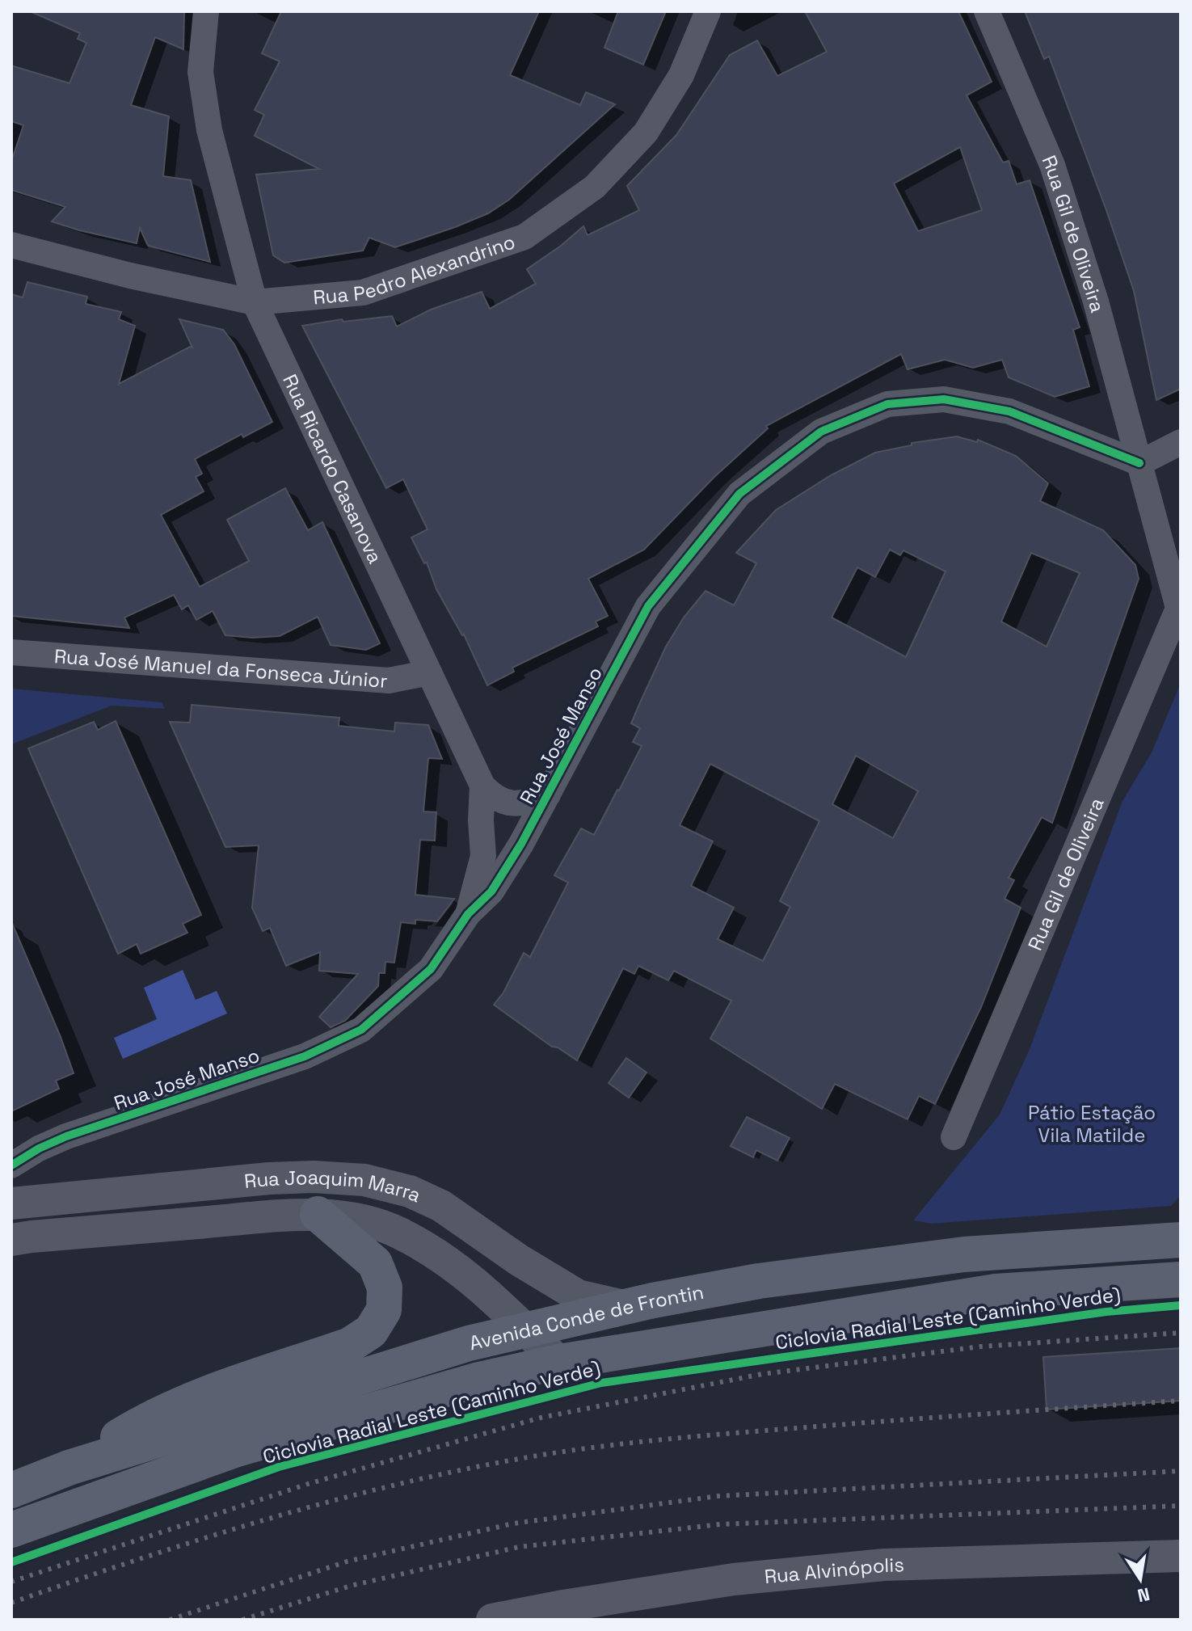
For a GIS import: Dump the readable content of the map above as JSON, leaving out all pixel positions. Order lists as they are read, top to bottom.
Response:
{
  "streets": {
    "highway": ["Avenida Conde de Frontin"],
    "street": [
      "Rua Gil de Oliveira",
      "Rua Pedro Alexandrino",
      "Rua Ricardo Casanova",
      "Rua José Manuel da Fonseca Júnior",
      "Rua José Manso",
      "Rua Joaquim Marra",
      "Rua Alvinópolis"
    ],
    "cycle path": ["Ciclovia Radial Leste (Caminho Verde)"]
  },
  "crossings": [
    ["Rua Gil de Oliveira", "Rua José Manso"],
    ["Rua Pedro Alexandrino", "Rua Ricardo Casanova"],
    ["Rua Ricardo Casanova", "Rua José Manuel da Fonseca Júnior"],
    ["Rua Ricardo Casanova", "Rua José Manso"],
    ["Rua Joaquim Marra", "Avenida Conde de Frontin"]
  ],
  "parks": ["Pátio Estação Vila Matilde"],
  "north": "bottom"
}
